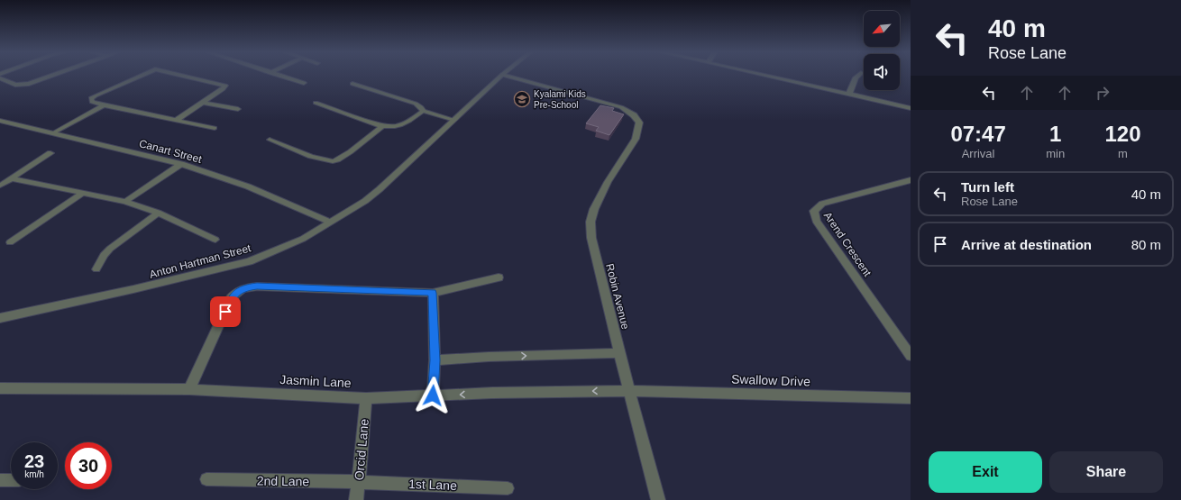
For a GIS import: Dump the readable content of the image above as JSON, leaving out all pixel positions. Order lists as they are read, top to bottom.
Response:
{
  "streets": {
    "street": [
      "Canart Street",
      "Arend Crescent",
      "Anton Hartman Street",
      "Robin Avenue",
      "Swallow Drive",
      "Jasmin Lane",
      "Orcid Lane",
      "2nd Lane",
      "1st Lane"
    ]
  },
  "crossings": [
    ["Canart Street", "Anton Hartman Street"],
    ["Anton Hartman Street", "Robin Avenue"],
    ["Robin Avenue", "Swallow Drive"],
    ["Robin Avenue", "Jasmin Lane"],
    ["Swallow Drive", "Jasmin Lane"],
    ["Jasmin Lane", "Orcid Lane"],
    ["Orcid Lane", "2nd Lane"],
    ["Orcid Lane", "1st Lane"],
    ["2nd Lane", "1st Lane"]
  ],
  "places": {
    "school or university": ["Kyalami Kids Pre-School"]
  },
  "north": "bottom left",
  "page": {
    "turn": ["40 m", "Rose Lane"],
    "eta": [
      "07:47",
      "Arrival",
      "1",
      "min",
      "120",
      "m"
    ],
    "list": [
      {
        "name": "Turn left",
        "note": "Rose Lane",
        "value": "40 m"
      },
      {
        "name": "Arrive at destination",
        "value": "80 m"
      }
    ],
    "speed": "23 km/h",
    "limit": "30",
    "buttons": ["Exit", "Share"]
  }
}
